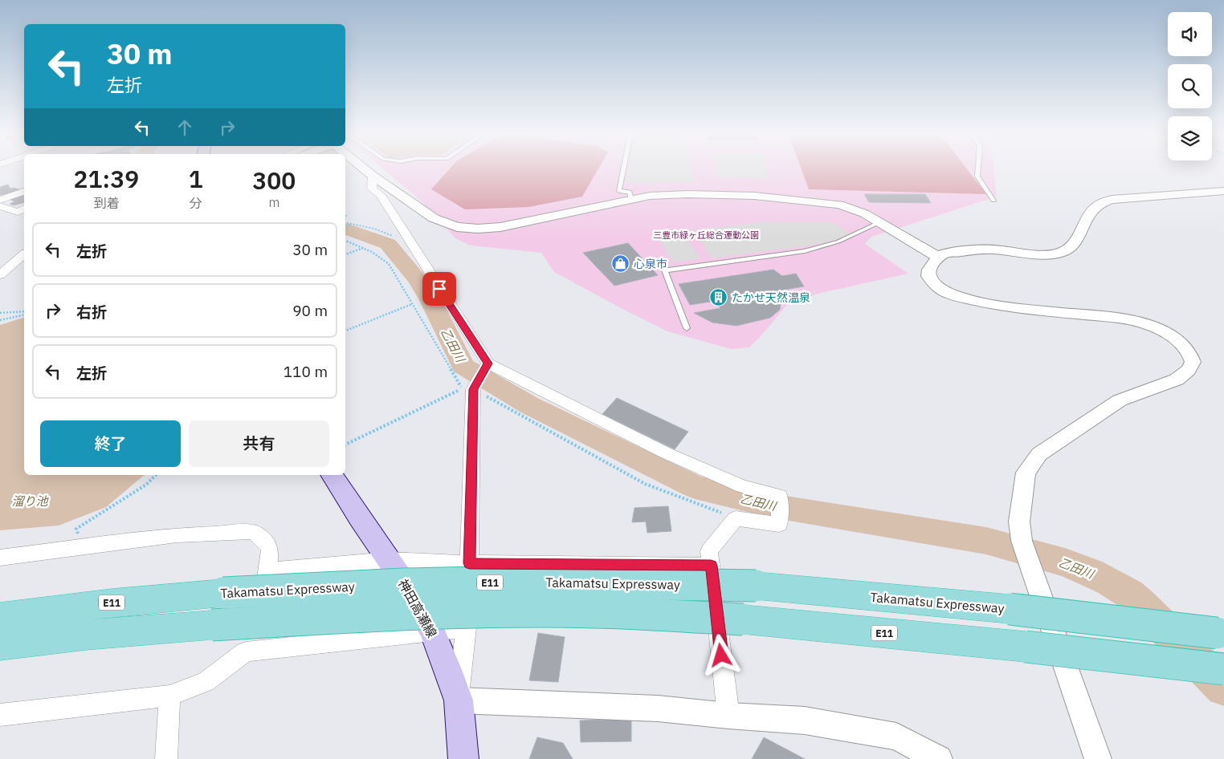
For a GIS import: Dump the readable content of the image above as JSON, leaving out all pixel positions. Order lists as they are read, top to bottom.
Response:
{
  "streets": {
    "highway": ["E11", "Takamatsu Expressway"],
    "main road": ["神田高瀬線"]
  },
  "water": ["乙田川", "溜り池"],
  "parks": ["三豊市緑ヶ丘総合運動公園"],
  "places": {
    "shop": ["心泉市"],
    "building": ["たかせ天然温泉"]
  },
  "page": {
    "turn": ["30 m", "左折"],
    "eta": [
      "21:39",
      "到着",
      "1",
      "分",
      "300",
      "m"
    ],
    "list": [
      {
        "name": "左折",
        "value": "30 m"
      },
      {
        "name": "右折",
        "value": "90 m"
      },
      {
        "name": "左折",
        "value": "110 m"
      }
    ],
    "buttons": ["終了", "共有"]
  }
}
